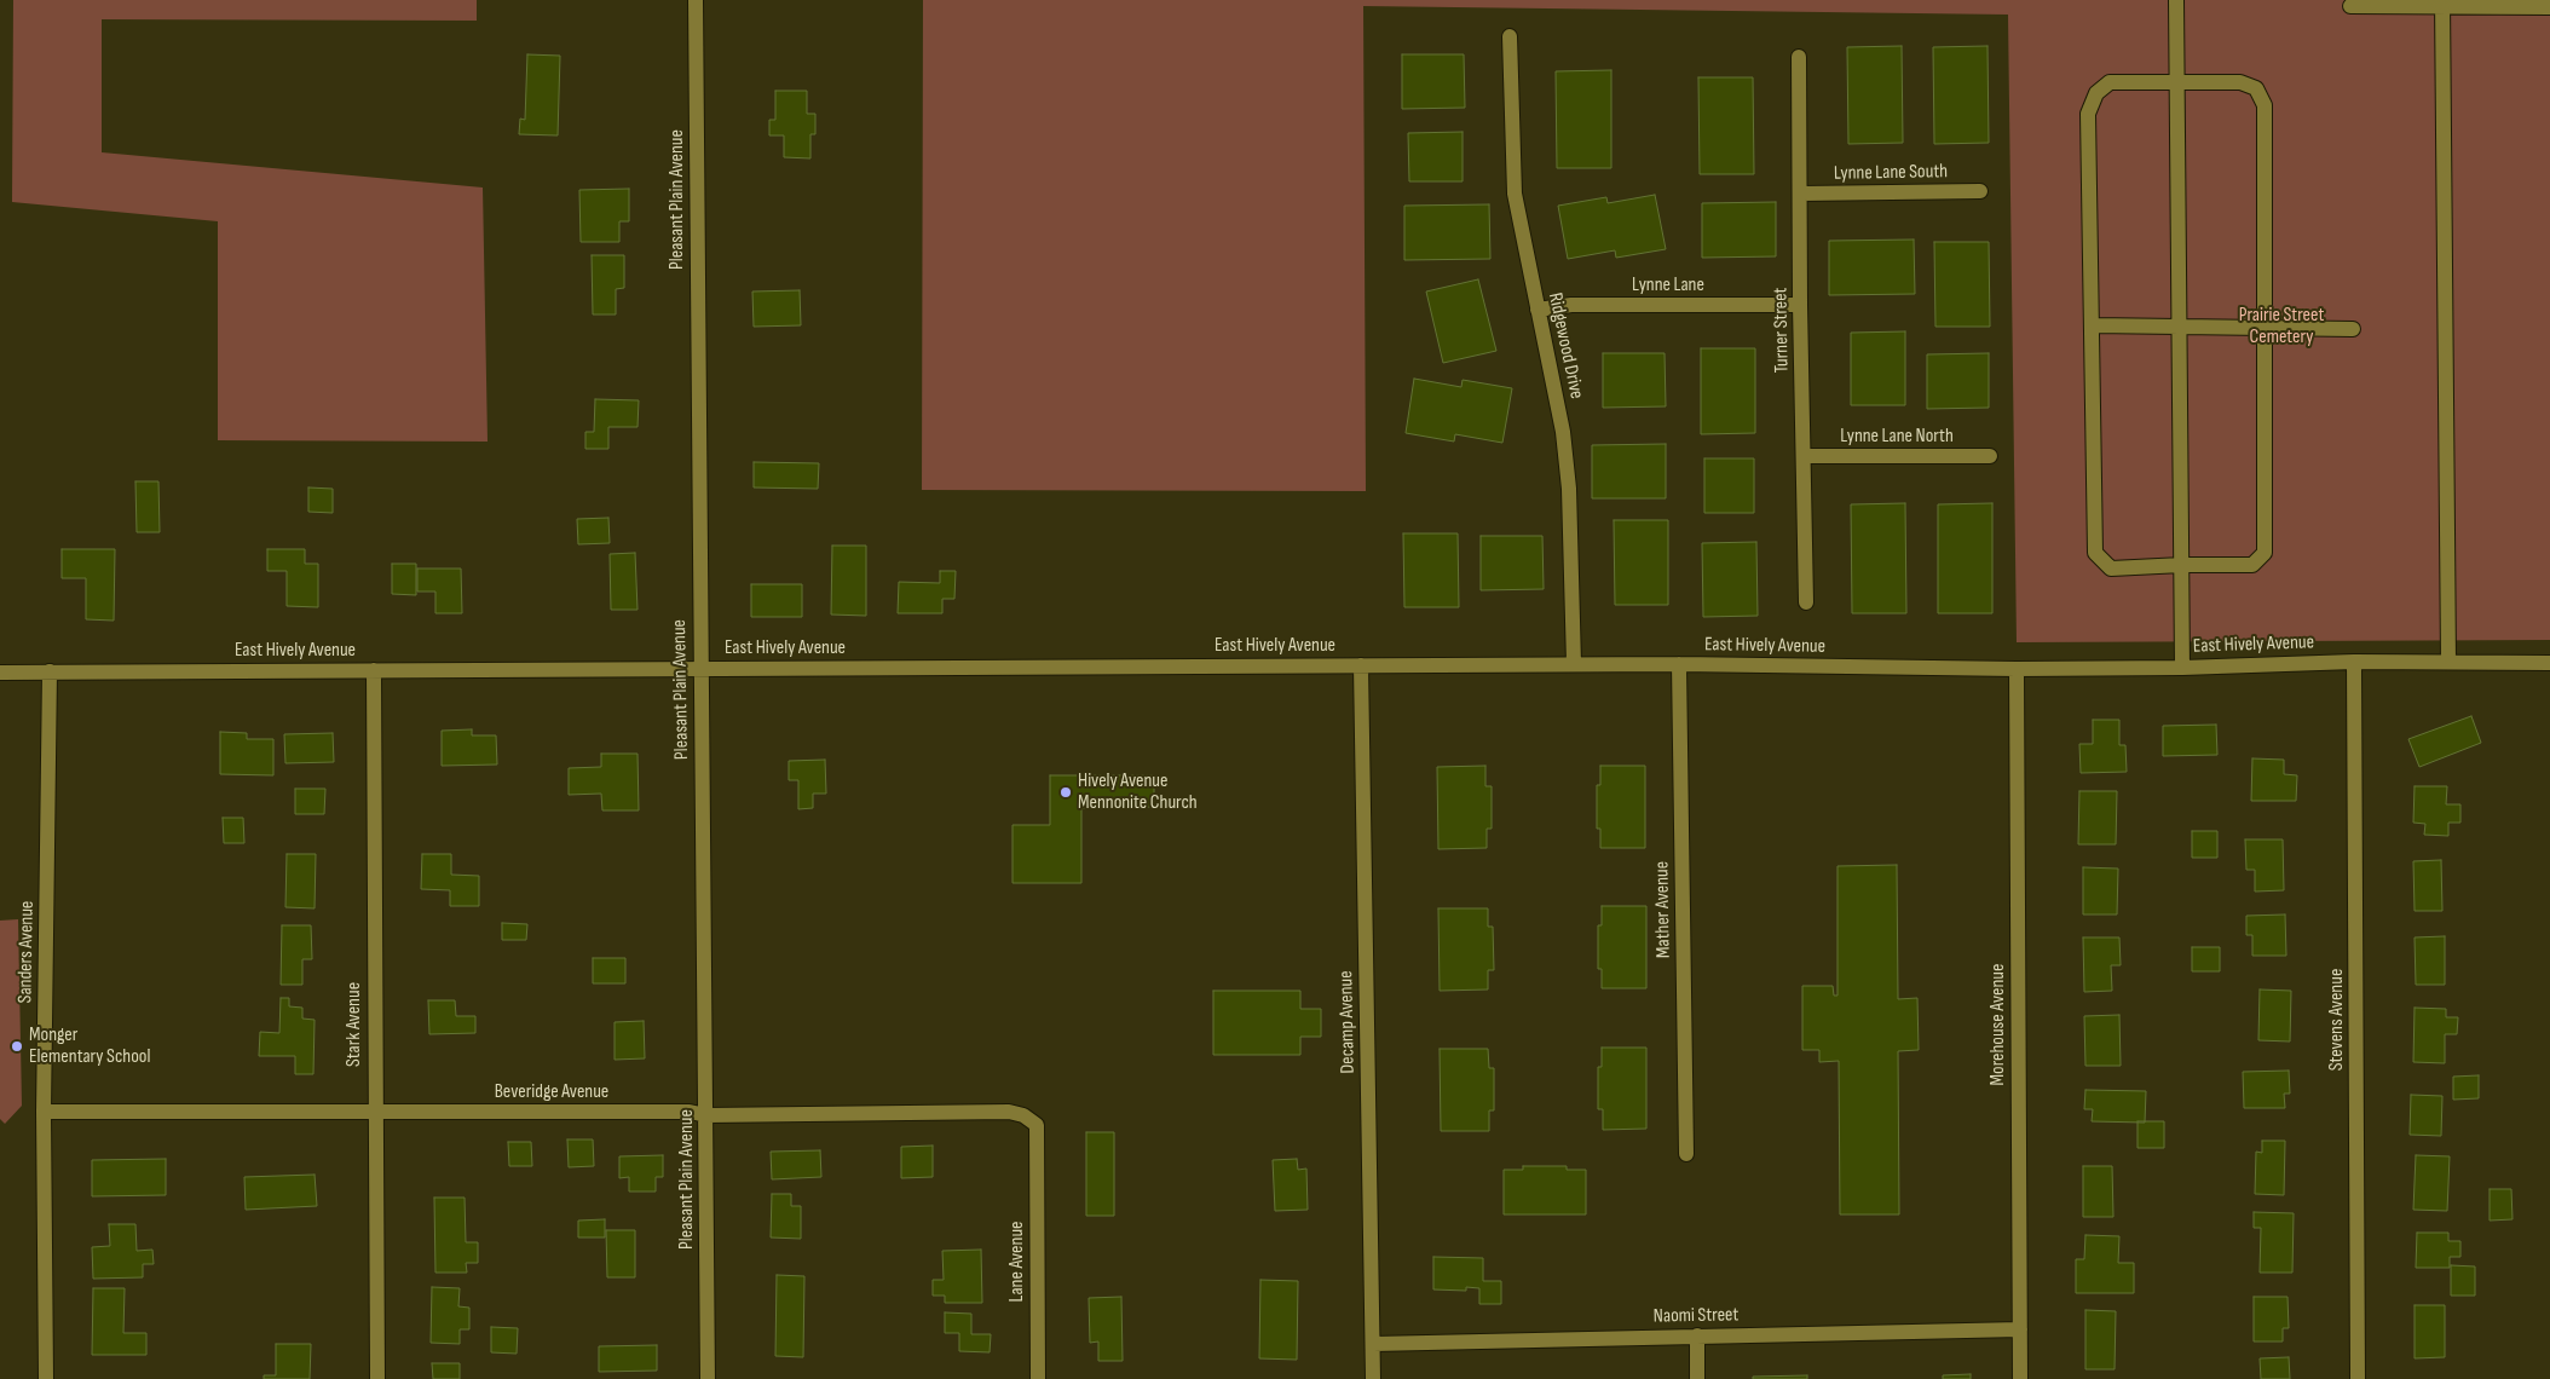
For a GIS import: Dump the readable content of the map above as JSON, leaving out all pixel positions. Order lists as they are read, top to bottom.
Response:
{
  "streets": {
    "street": [
      "Lynne Lane South",
      "Pleasant Plain Avenue",
      "Lynne Lane",
      "Turner Street",
      "Ridgewood Drive",
      "Lynne Lane North",
      "East Hively Avenue",
      "Mather Avenue",
      "Sanders Avenue",
      "Stevens Avenue",
      "Decamp Avenue",
      "Stark Avenue",
      "Morehouse Avenue",
      "Beveridge Avenue",
      "Lane Avenue",
      "Naomi Street"
    ]
  },
  "crossings": [
    ["Lynne Lane South", "Turner Street"],
    ["Pleasant Plain Avenue", "East Hively Avenue"],
    ["Pleasant Plain Avenue", "Beveridge Avenue"],
    ["Lynne Lane", "Turner Street"],
    ["Lynne Lane", "Ridgewood Drive"],
    ["Turner Street", "Lynne Lane North"],
    ["Ridgewood Drive", "East Hively Avenue"],
    ["East Hively Avenue", "Mather Avenue"],
    ["East Hively Avenue", "Sanders Avenue"],
    ["East Hively Avenue", "Stevens Avenue"],
    ["East Hively Avenue", "Decamp Avenue"],
    ["East Hively Avenue", "Stark Avenue"],
    ["East Hively Avenue", "Morehouse Avenue"],
    ["Sanders Avenue", "Beveridge Avenue"],
    ["Decamp Avenue", "Naomi Street"],
    ["Stark Avenue", "Beveridge Avenue"],
    ["Morehouse Avenue", "Naomi Street"],
    ["Beveridge Avenue", "Lane Avenue"]
  ],
  "parks": ["Prairie Street Cemetery"],
  "places": ["Hively Avenue Mennonite Church", "Monger Elementary School"]
}
